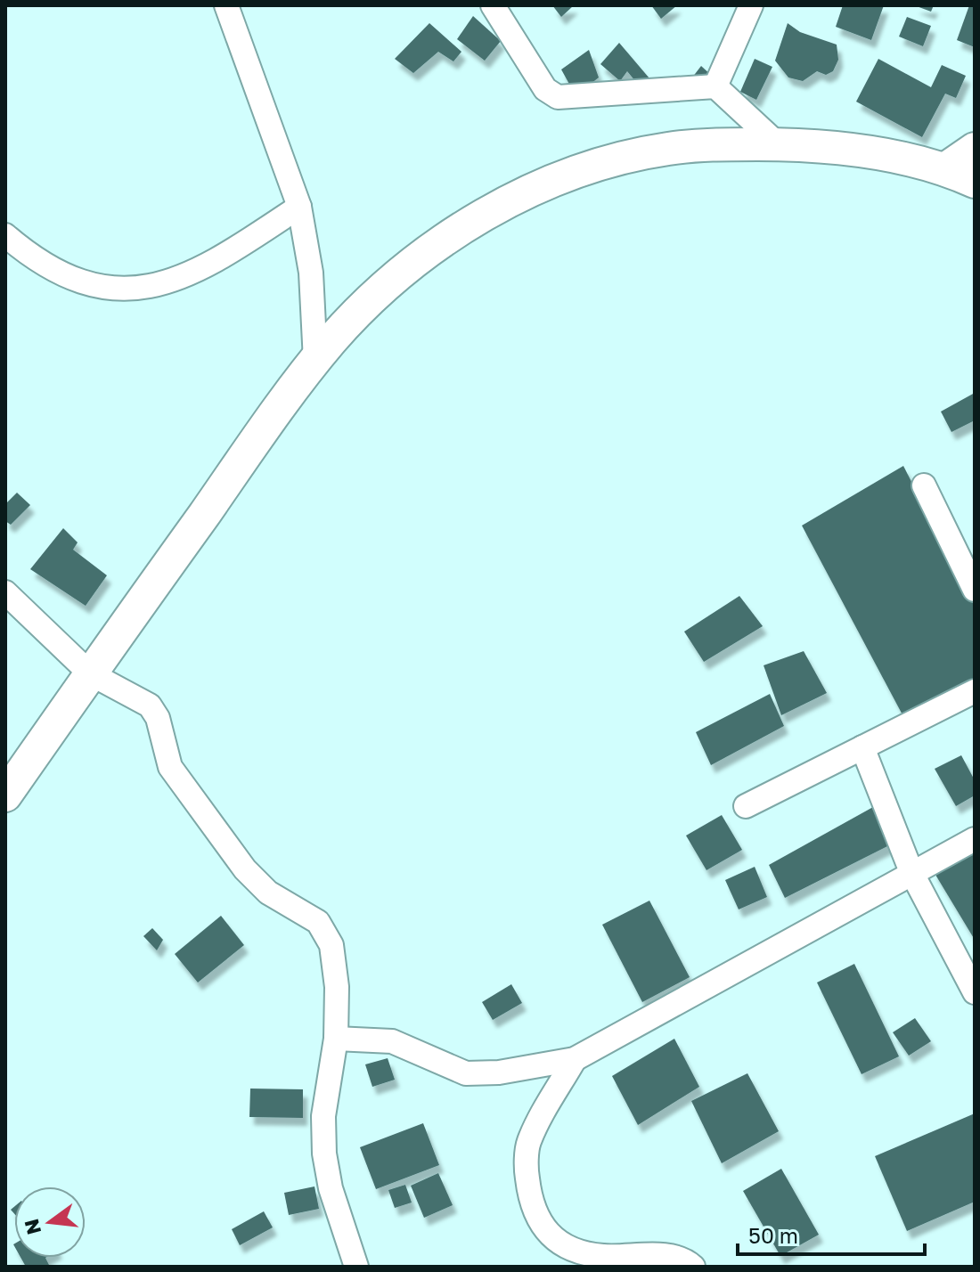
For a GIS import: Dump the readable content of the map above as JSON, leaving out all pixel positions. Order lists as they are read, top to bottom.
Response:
{
  "scale_bar": "50 m",
  "north": "left"
}
